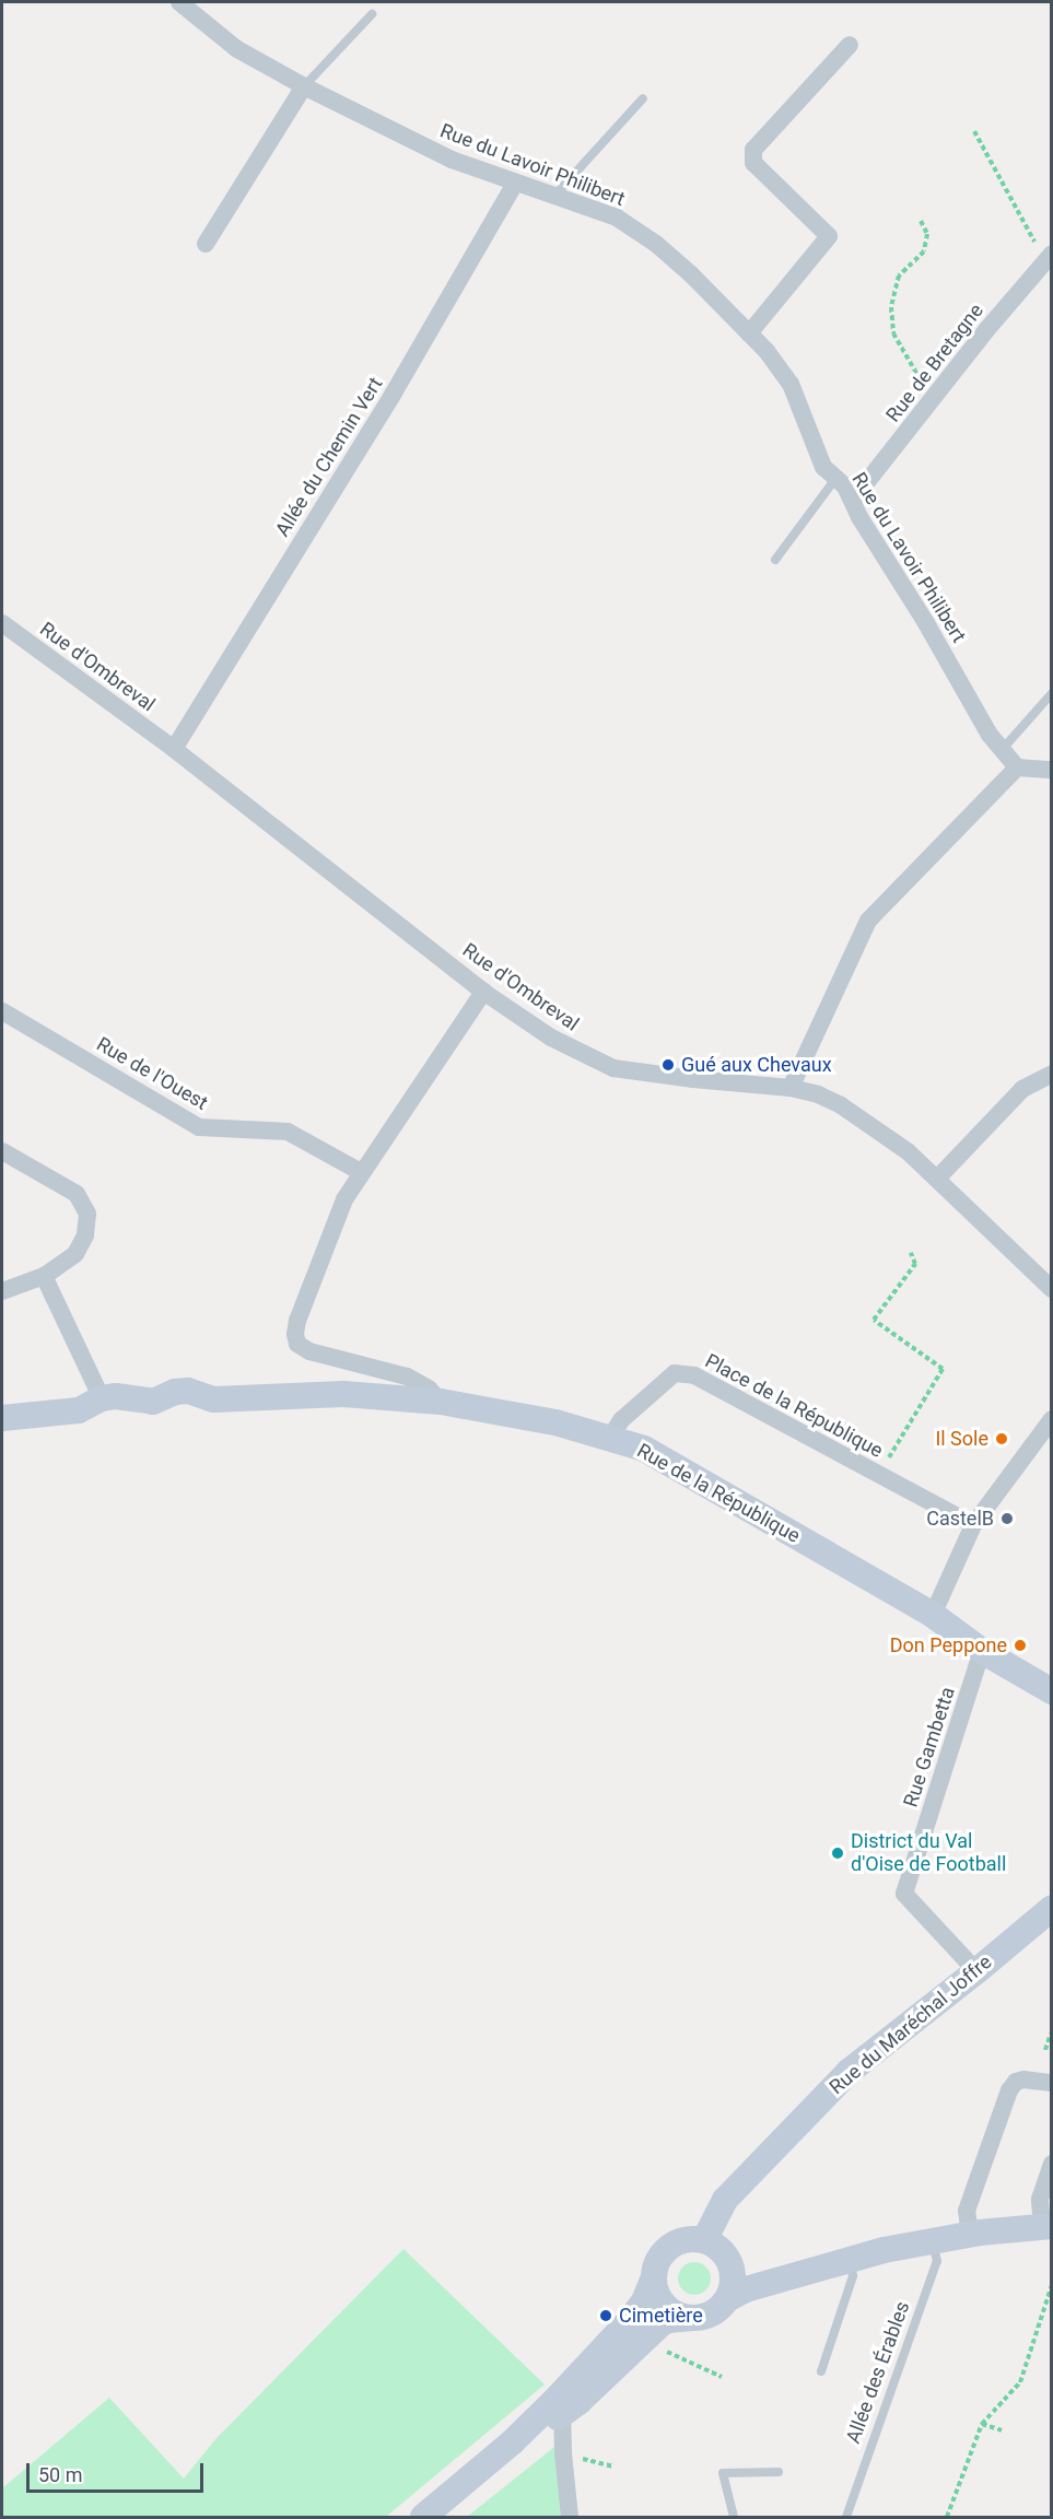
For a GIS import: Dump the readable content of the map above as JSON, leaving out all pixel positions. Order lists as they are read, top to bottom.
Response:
{
  "streets": {
    "street": [
      "Rue du Lavoir Philibert",
      "Rue de Bretagne",
      "Allée du Chemin Vert",
      "Rue d'Ombreval",
      "Rue de l'Ouest",
      "Place de la République",
      "Rue de la République",
      "Rue Gambetta",
      "Rue du Maréchal Joffre"
    ],
    "lane": ["Allée des Érables"]
  },
  "crossings": [
    ["Rue du Lavoir Philibert", "Rue de Bretagne"],
    ["Rue du Lavoir Philibert", "Allée du Chemin Vert"],
    ["Allée du Chemin Vert", "Rue d'Ombreval"],
    ["Place de la République", "Rue de la République"],
    ["Rue de la République", "Rue Gambetta"],
    ["Rue Gambetta", "Rue du Maréchal Joffre"]
  ],
  "places": [
    "Gué aux Chevaux",
    "Il Sole",
    "CastelB",
    "Don Peppone",
    "District du Val d'Oise de Football",
    "Cimetière"
  ],
  "scale_bar": "50 m"
}
